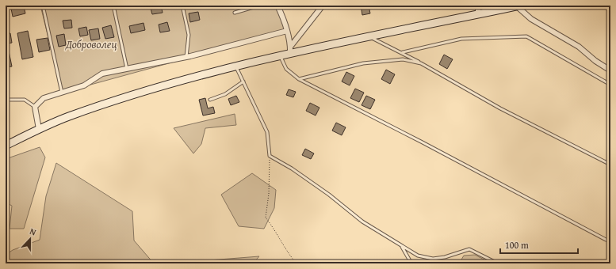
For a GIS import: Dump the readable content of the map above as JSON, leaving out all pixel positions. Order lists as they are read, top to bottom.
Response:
{
  "parks": ["Доброволец"],
  "scale_bar": "100 m",
  "north": "top"
}
